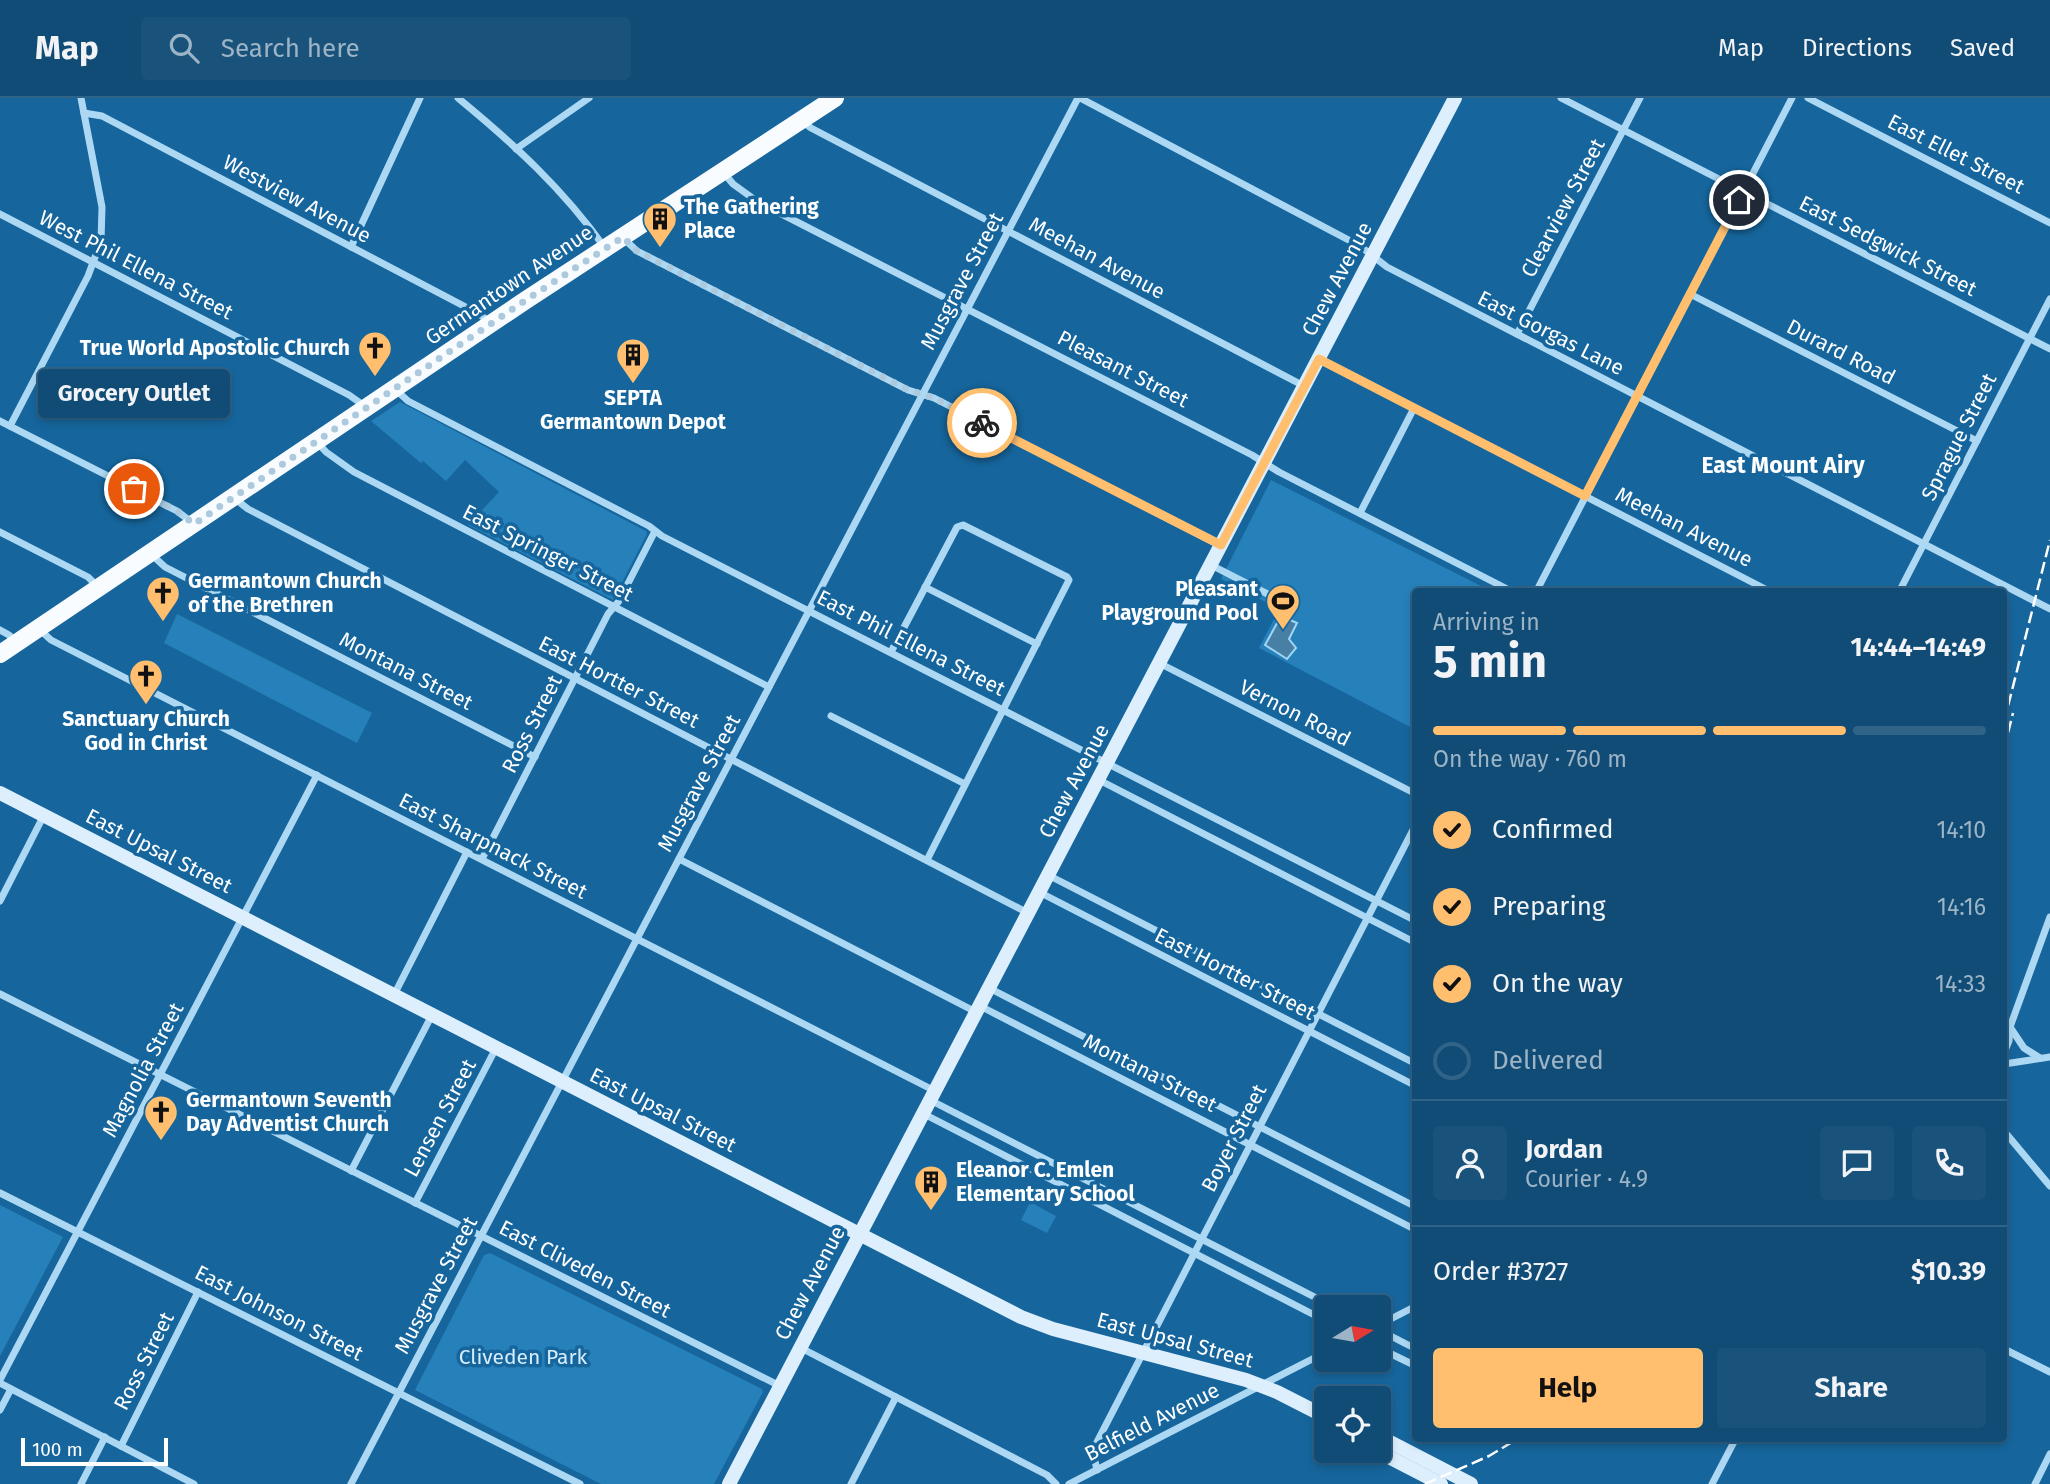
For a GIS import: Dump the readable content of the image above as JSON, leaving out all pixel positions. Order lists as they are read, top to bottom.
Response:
{
  "streets": {
    "main road": ["Germantown Avenue"],
    "street": [
      "East Ellet Street",
      "Westview Avenue",
      "Clearview Street",
      "East Sedgwick Street",
      "Meehan Avenue",
      "West Phil Ellena Street",
      "Chew Avenue",
      "Musgrave Street",
      "East Gorgas Lane",
      "Durard Road",
      "Pleasant Street",
      "Sprague Street",
      "East Springer Street",
      "East Phil Ellena Street",
      "Montana Street",
      "East Hortter Street",
      "Vernon Road",
      "Ross Street",
      "East Sharpnack Street",
      "East Upsal Street",
      "Magnolia Street",
      "Lensen Street",
      "Boyer Street",
      "East Cliveden Street",
      "East Johnson Street",
      "Belfield Avenue"
    ]
  },
  "crossings": [
    ["Westview Avenue", "Germantown Avenue"],
    ["Clearview Street", "East Sedgwick Street"],
    ["Clearview Street", "East Gorgas Lane"],
    ["East Sedgwick Street", "Sprague Street"],
    ["Meehan Avenue", "Chew Avenue"],
    ["Meehan Avenue", "Musgrave Street"],
    ["Meehan Avenue", "Germantown Avenue"],
    ["West Phil Ellena Street", "Germantown Avenue"],
    ["Chew Avenue", "East Gorgas Lane"],
    ["Chew Avenue", "Pleasant Street"],
    ["Chew Avenue", "East Phil Ellena Street"],
    ["Chew Avenue", "Montana Street"],
    ["Chew Avenue", "East Hortter Street"],
    ["Chew Avenue", "Vernon Road"],
    ["Chew Avenue", "East Sharpnack Street"],
    ["Chew Avenue", "East Upsal Street"],
    ["Chew Avenue", "East Cliveden Street"],
    ["Musgrave Street", "East Gorgas Lane"],
    ["Musgrave Street", "Pleasant Street"],
    ["Musgrave Street", "East Springer Street"],
    ["Musgrave Street", "East Phil Ellena Street"],
    ["Musgrave Street", "Montana Street"],
    ["Musgrave Street", "East Hortter Street"],
    ["Musgrave Street", "East Sharpnack Street"],
    ["Musgrave Street", "East Upsal Street"],
    ["Musgrave Street", "East Cliveden Street"],
    ["Musgrave Street", "East Johnson Street"],
    ["Germantown Avenue", "Pleasant Street"],
    ["Germantown Avenue", "East Springer Street"],
    ["Germantown Avenue", "East Phil Ellena Street"],
    ["Germantown Avenue", "Montana Street"],
    ["Germantown Avenue", "East Hortter Street"],
    ["Germantown Avenue", "East Sharpnack Street"],
    ["East Gorgas Lane", "Sprague Street"],
    ["Durard Road", "Sprague Street"],
    ["East Springer Street", "Ross Street"],
    ["East Phil Ellena Street", "Ross Street"],
    ["East Phil Ellena Street", "Boyer Street"],
    ["Montana Street", "Ross Street"],
    ["Montana Street", "Boyer Street"],
    ["East Hortter Street", "Ross Street"],
    ["East Hortter Street", "Boyer Street"],
    ["Ross Street", "East Sharpnack Street"],
    ["Ross Street", "East Johnson Street"],
    ["East Sharpnack Street", "Magnolia Street"],
    ["East Sharpnack Street", "Boyer Street"],
    ["East Upsal Street", "Magnolia Street"],
    ["East Upsal Street", "Lensen Street"],
    ["East Upsal Street", "Boyer Street"],
    ["East Upsal Street", "Belfield Avenue"],
    ["Magnolia Street", "East Cliveden Street"],
    ["Magnolia Street", "East Johnson Street"],
    ["Lensen Street", "East Cliveden Street"],
    ["Boyer Street", "Belfield Avenue"]
  ],
  "districts": ["East Mount Airy"],
  "parks": ["Cliveden Park"],
  "places": {
    "building": ["The Gathering Place", "SEPTA Germantown Depot", "Eleanor C. Emlen Elementary School"],
    "church": [
      "True World Apostolic Church",
      "Germantown Church of the Brethren",
      "Sanctuary Church God in Christ",
      "Germantown Seventh Day Adventist Church"
    ],
    "other": ["Grocery Outlet"],
    "sports": ["Pleasant Playground Pool"]
  },
  "scale_bar": "100 m",
  "north": "right",
  "page": {
    "header": "Map",
    "search": "Search here",
    "nav": ["Map", "Directions", "Saved"],
    "bubble": "Grocery Outlet",
    "heading": ["5 min", "Arriving in", "14:44–14:49"],
    "panel": [
      "Jordan",
      "Courier · 4.9",
      "Order #3727",
      "$10.39"
    ],
    "bar": "On the way · 760 m",
    "list": [
      ["Confirmed", "14:10"],
      ["Preparing", "14:16"],
      ["On the way", "14:33"],
      "Delivered"
    ],
    "buttons": ["Help", "Share"],
    "scale": "100 m"
  }
}
